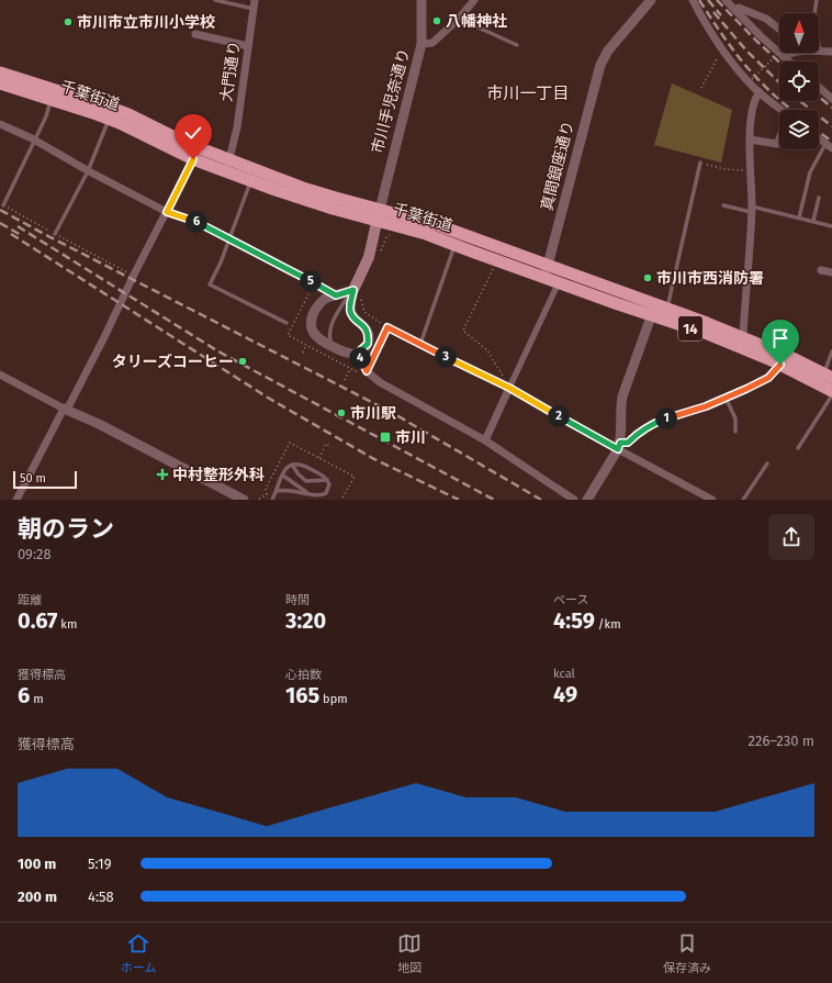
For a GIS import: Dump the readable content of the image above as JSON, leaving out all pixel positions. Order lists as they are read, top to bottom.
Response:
{
  "streets": {
    "highway": ["千葉街道", "14"],
    "street": ["大門通り", "市川手児奈通り", "真間銀座通り"]
  },
  "crossings": [
    ["大門通り", "千葉街道"],
    ["千葉街道", "市川手児奈通り"],
    ["千葉街道", "真間銀座通り"]
  ],
  "districts": ["市川一丁目"],
  "places": {
    "other": [
      "八幡神社",
      "市川市立市川小学校",
      "市川市西消防署",
      "タリーズコーヒー",
      "市川駅"
    ],
    "transit": ["市川"],
    "health": ["中村整形外科"]
  },
  "scale_bar": "50 m",
  "north": "top",
  "page": {
    "pins": [
      "6",
      "5",
      "3",
      "4",
      "2",
      "1"
    ],
    "scale": "50 m",
    "heading": ["朝のラン", "09:28"],
    "stats": [
      ["距離", "0.67 km"],
      ["時間", "3:20"],
      ["ペース", "4:59 /km"],
      ["獲得標高", "6 m"],
      ["心拍数", "165 bpm"],
      ["kcal", "49"]
    ],
    "chart": ["獲得標高", "226–230 m"],
    "list": [
      {
        "name": "100 m",
        "note": "5:19"
      },
      {
        "name": "200 m",
        "note": "4:58"
      }
    ],
    "tabs": ["ホーム", "地図", "保存済み"]
  }
}
